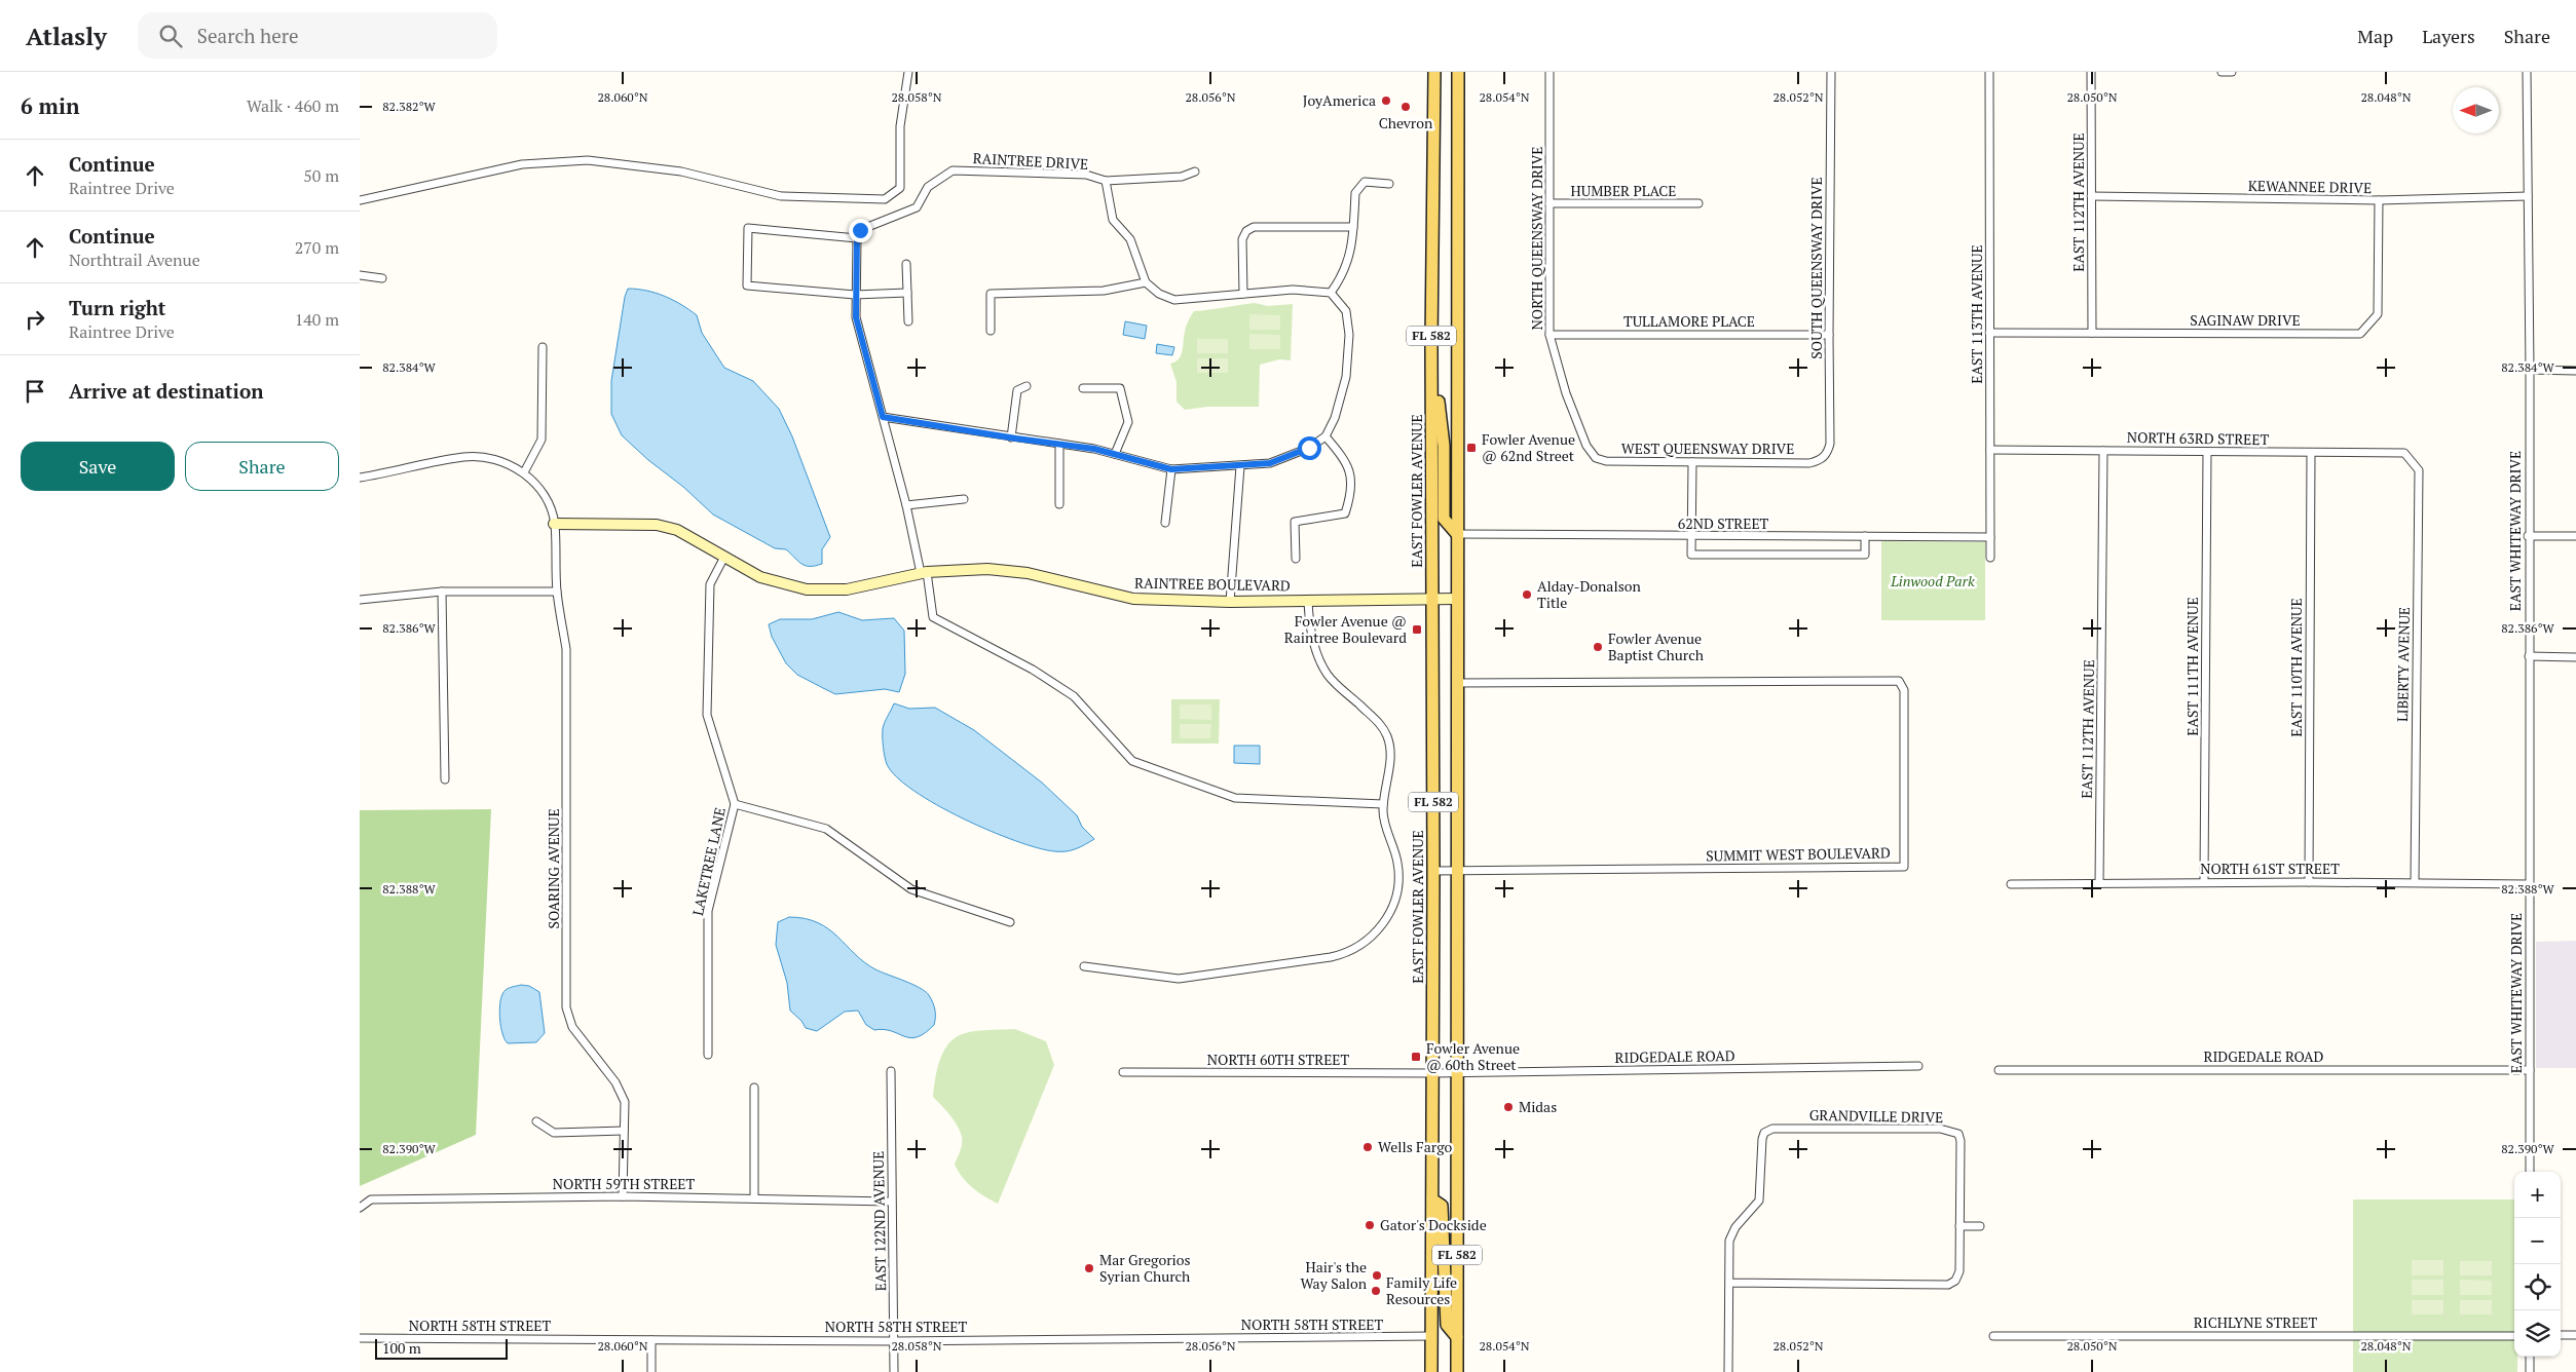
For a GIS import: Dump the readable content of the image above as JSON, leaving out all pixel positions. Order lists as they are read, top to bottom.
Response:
{
  "streets": {
    "main road": ["FL 582", "EAST FOWLER AVENUE"],
    "street": [
      "RAINTREE DRIVE",
      "KEWANNEE DRIVE",
      "HUMBER PLACE",
      "EAST 112TH AVENUE",
      "NORTH QUEENSWAY DRIVE",
      "SOUTH QUEENSWAY DRIVE",
      "EAST 113TH AVENUE",
      "SAGINAW DRIVE",
      "TULLAMORE PLACE",
      "NORTH 63RD STREET",
      "WEST QUEENSWAY DRIVE",
      "62ND STREET",
      "EAST WHITEWAY DRIVE",
      "RAINTREE BOULEVARD",
      "LIBERTY AVENUE",
      "EAST 111TH AVENUE",
      "EAST 110TH AVENUE",
      "SUMMIT WEST BOULEVARD",
      "LAKETREE LANE",
      "SOARING AVENUE",
      "NORTH 61ST STREET",
      "RIDGEDALE ROAD",
      "NORTH 60TH STREET",
      "GRANDVILLE DRIVE",
      "NORTH 59TH STREET",
      "EAST 122ND AVENUE",
      "RICHLYNE STREET",
      "NORTH 58TH STREET"
    ]
  },
  "crossings": [
    ["KEWANNEE DRIVE", "EAST 112TH AVENUE"],
    ["KEWANNEE DRIVE", "SAGINAW DRIVE"],
    ["KEWANNEE DRIVE", "EAST WHITEWAY DRIVE"],
    ["HUMBER PLACE", "NORTH QUEENSWAY DRIVE"],
    ["EAST 112TH AVENUE", "SAGINAW DRIVE"],
    ["EAST 112TH AVENUE", "NORTH 63RD STREET"],
    ["EAST 112TH AVENUE", "NORTH 61ST STREET"],
    ["NORTH QUEENSWAY DRIVE", "TULLAMORE PLACE"],
    ["NORTH QUEENSWAY DRIVE", "WEST QUEENSWAY DRIVE"],
    ["SOUTH QUEENSWAY DRIVE", "TULLAMORE PLACE"],
    ["SOUTH QUEENSWAY DRIVE", "WEST QUEENSWAY DRIVE"],
    ["EAST 113TH AVENUE", "SAGINAW DRIVE"],
    ["EAST 113TH AVENUE", "NORTH 63RD STREET"],
    ["EAST 113TH AVENUE", "62ND STREET"],
    ["FL 582", "62ND STREET"],
    ["FL 582", "RAINTREE BOULEVARD"],
    ["FL 582", "SUMMIT WEST BOULEVARD"],
    ["FL 582", "RIDGEDALE ROAD"],
    ["NORTH 63RD STREET", "LIBERTY AVENUE"],
    ["NORTH 63RD STREET", "EAST 111TH AVENUE"],
    ["NORTH 63RD STREET", "EAST 110TH AVENUE"],
    ["EAST FOWLER AVENUE", "RAINTREE BOULEVARD"],
    ["EAST FOWLER AVENUE", "SUMMIT WEST BOULEVARD"],
    ["EAST FOWLER AVENUE", "RIDGEDALE ROAD"],
    ["EAST FOWLER AVENUE", "NORTH 60TH STREET"],
    ["EAST FOWLER AVENUE", "NORTH 58TH STREET"],
    ["EAST WHITEWAY DRIVE", "NORTH 61ST STREET"],
    ["EAST WHITEWAY DRIVE", "RIDGEDALE ROAD"],
    ["RAINTREE BOULEVARD", "LAKETREE LANE"],
    ["RAINTREE BOULEVARD", "SOARING AVENUE"],
    ["LIBERTY AVENUE", "NORTH 61ST STREET"],
    ["EAST 111TH AVENUE", "NORTH 61ST STREET"],
    ["EAST 110TH AVENUE", "NORTH 61ST STREET"],
    ["SOARING AVENUE", "NORTH 59TH STREET"],
    ["RIDGEDALE ROAD", "NORTH 60TH STREET"],
    ["NORTH 59TH STREET", "EAST 122ND AVENUE"],
    ["EAST 122ND AVENUE", "NORTH 58TH STREET"]
  ],
  "parks": ["Linwood Park"],
  "places": {
    "other": [
      "JoyAmerica",
      "Chevron",
      "Alday-Donalson Title",
      "Fowler Avenue Baptist Church",
      "Midas",
      "Wells Fargo",
      "Gator's Dockside",
      "Mar Gregorios Syrian Church",
      "Hair's the Way Salon",
      "Family Life Resources"
    ],
    "transit": ["Fowler Avenue @ 62nd Street", "Fowler Avenue @ Raintree Boulevard", "Fowler Avenue @ 60th Street"]
  },
  "scale_bar": "100 m",
  "north": "left",
  "page": {
    "header": "Atlasly",
    "search": "Search here",
    "nav": ["Map", "Layers", "Share"],
    "heading": ["6 min", "Walk · 460 m"],
    "list": [
      ["Continue", "Raintree Drive", "50 m"],
      ["Continue", "Northtrail Avenue", "270 m"],
      ["Turn right", "Raintree Drive", "140 m"],
      "Arrive at destination"
    ],
    "buttons": ["Save", "Share"],
    "map_buttons": ["+", "−"],
    "scale": "100 m"
  },
  "coordinates": [
    "28.060°N",
    "28.058°N",
    "28.056°N",
    "28.054°N",
    "28.052°N",
    "28.050°N",
    "28.048°N",
    "82.382°W",
    "82.384°W",
    "82.386°W",
    "82.388°W",
    "82.390°W"
  ]
}
